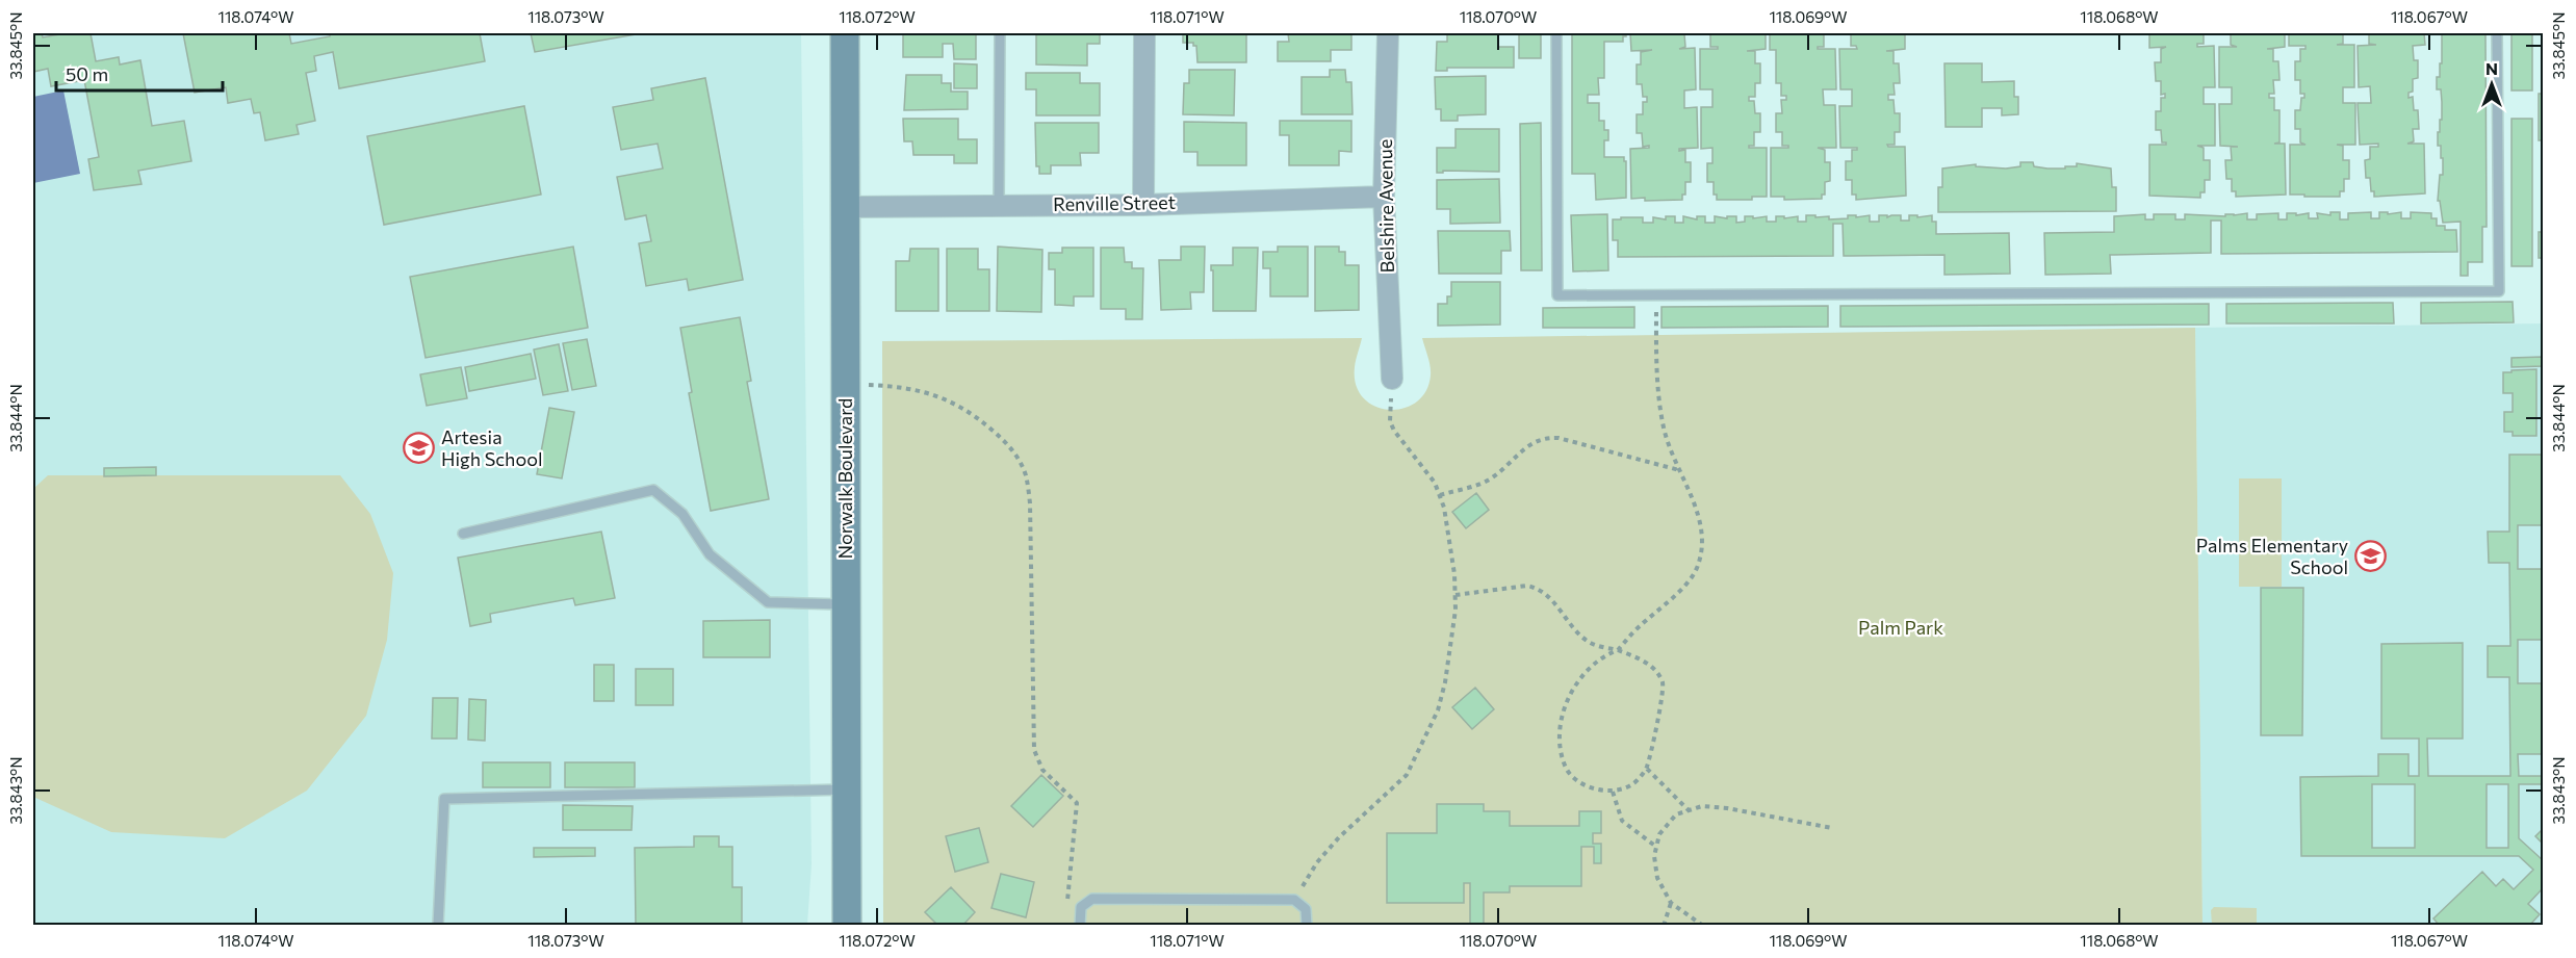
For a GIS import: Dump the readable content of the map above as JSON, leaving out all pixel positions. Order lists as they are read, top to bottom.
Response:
{
  "streets": {
    "main road": ["Norwalk Boulevard"],
    "street": ["Renville Street", "Belshire Avenue"]
  },
  "crossings": [
    ["Renville Street", "Belshire Avenue"],
    ["Renville Street", "Norwalk Boulevard"]
  ],
  "parks": ["Palm Park"],
  "places": {
    "school or university": ["Artesia High School", "Palms Elementary School"]
  },
  "scale_bar": "50 m",
  "north": "top",
  "coordinates": [
    "118.074°W",
    "118.073°W",
    "118.072°W",
    "118.071°W",
    "118.070°W",
    "118.069°W",
    "118.068°W",
    "118.067°W",
    "33.845°N",
    "33.844°N",
    "33.843°N"
  ]
}
